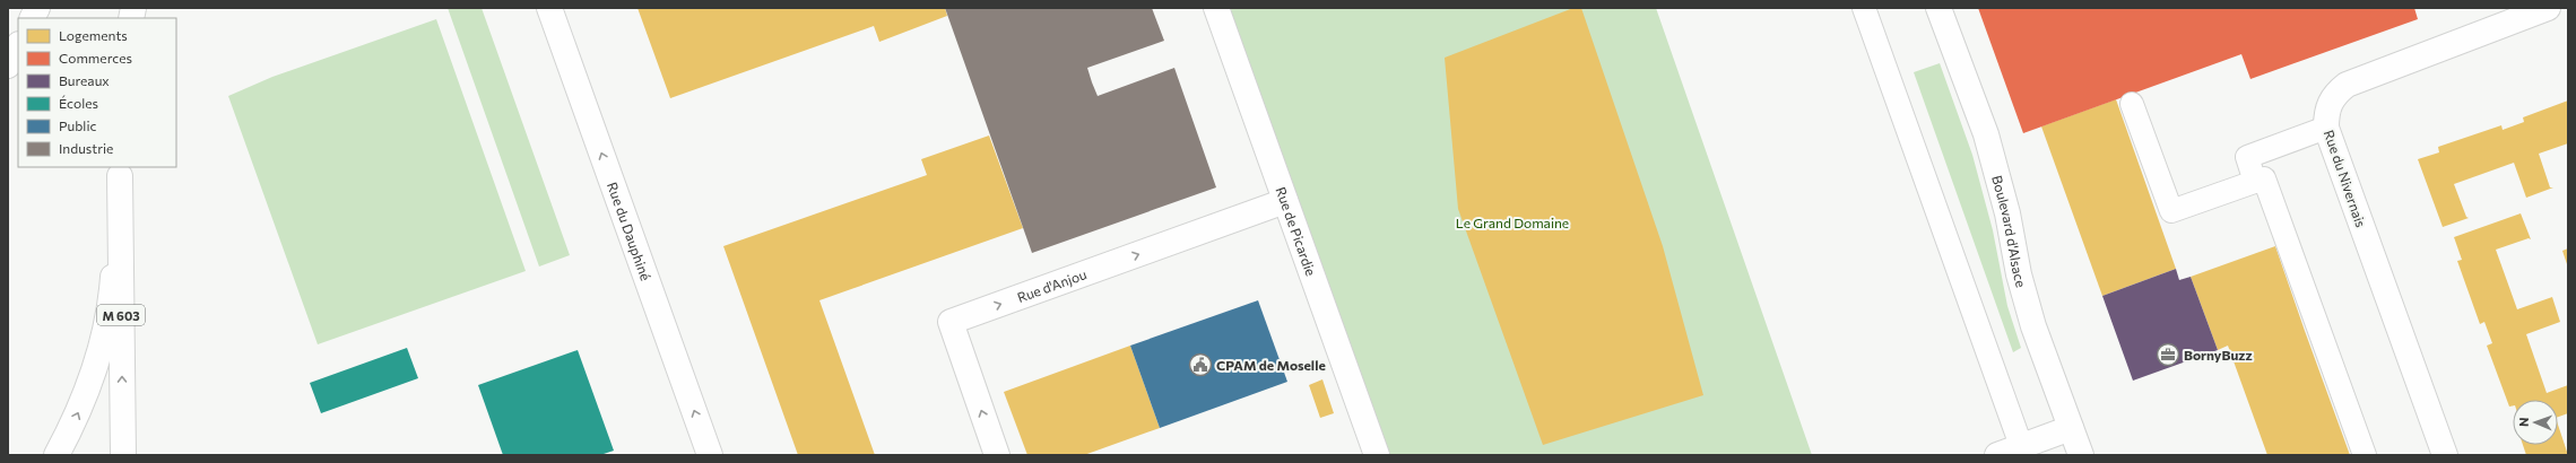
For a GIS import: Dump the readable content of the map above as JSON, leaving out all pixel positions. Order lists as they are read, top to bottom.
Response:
{
  "streets": {
    "main road": [
      "Rue du Nivernais",
      "Rue du Dauphiné",
      "Rue de Picardie",
      "Boulevard d'Alsace",
      "Rue d'Anjou",
      "M 603"
    ]
  },
  "crossings": [
    ["Rue de Picardie", "Rue d'Anjou"]
  ],
  "one_way": ["Rue du Dauphiné"],
  "parks": ["Le Grand Domaine"],
  "places": {
    "office": ["BornyBuzz"],
    "public building": ["CPAM de Moselle"]
  },
  "legend": [
    "Logements",
    "Commerces",
    "Bureaux",
    "Écoles",
    "Public",
    "Industrie"
  ],
  "north": "left"
}
